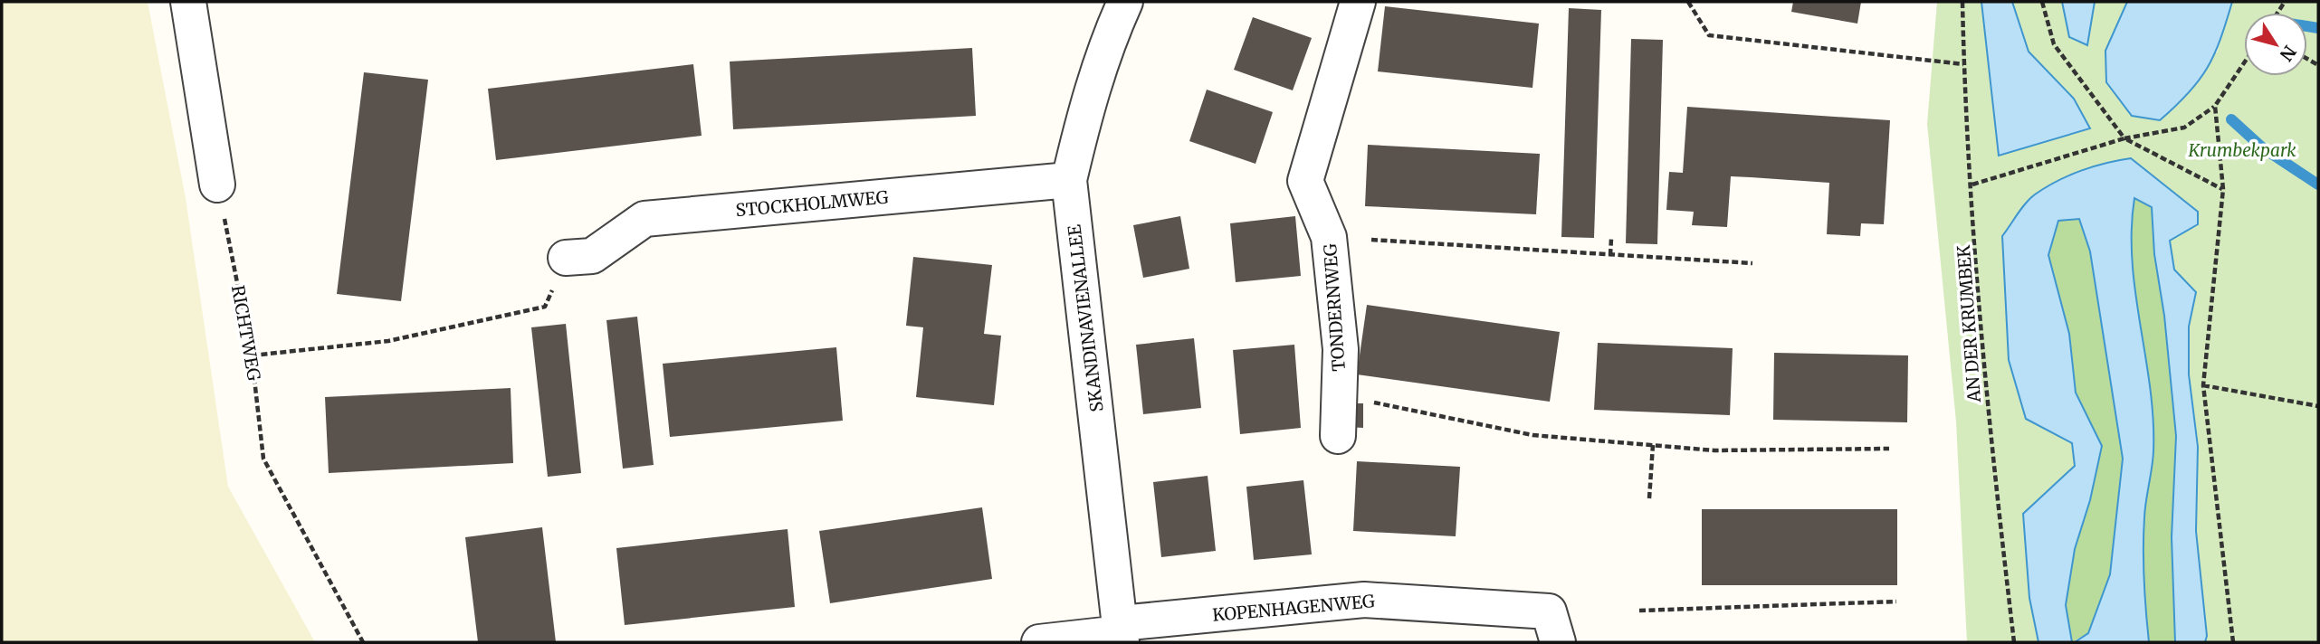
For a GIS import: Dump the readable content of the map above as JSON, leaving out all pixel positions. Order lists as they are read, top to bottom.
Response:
{
  "streets": {
    "street": [
      "STOCKHOLMWEG",
      "TONDERNWEG",
      "SKANDINAVIENALLEE",
      "KOPENHAGENWEG"
    ],
    "path": ["AN DER KRUMBEK", "RICHTWEG"]
  },
  "crossings": [
    ["STOCKHOLMWEG", "SKANDINAVIENALLEE"],
    ["SKANDINAVIENALLEE", "KOPENHAGENWEG"]
  ],
  "parks": ["Krumbekpark"],
  "north": "bottom right"
}
